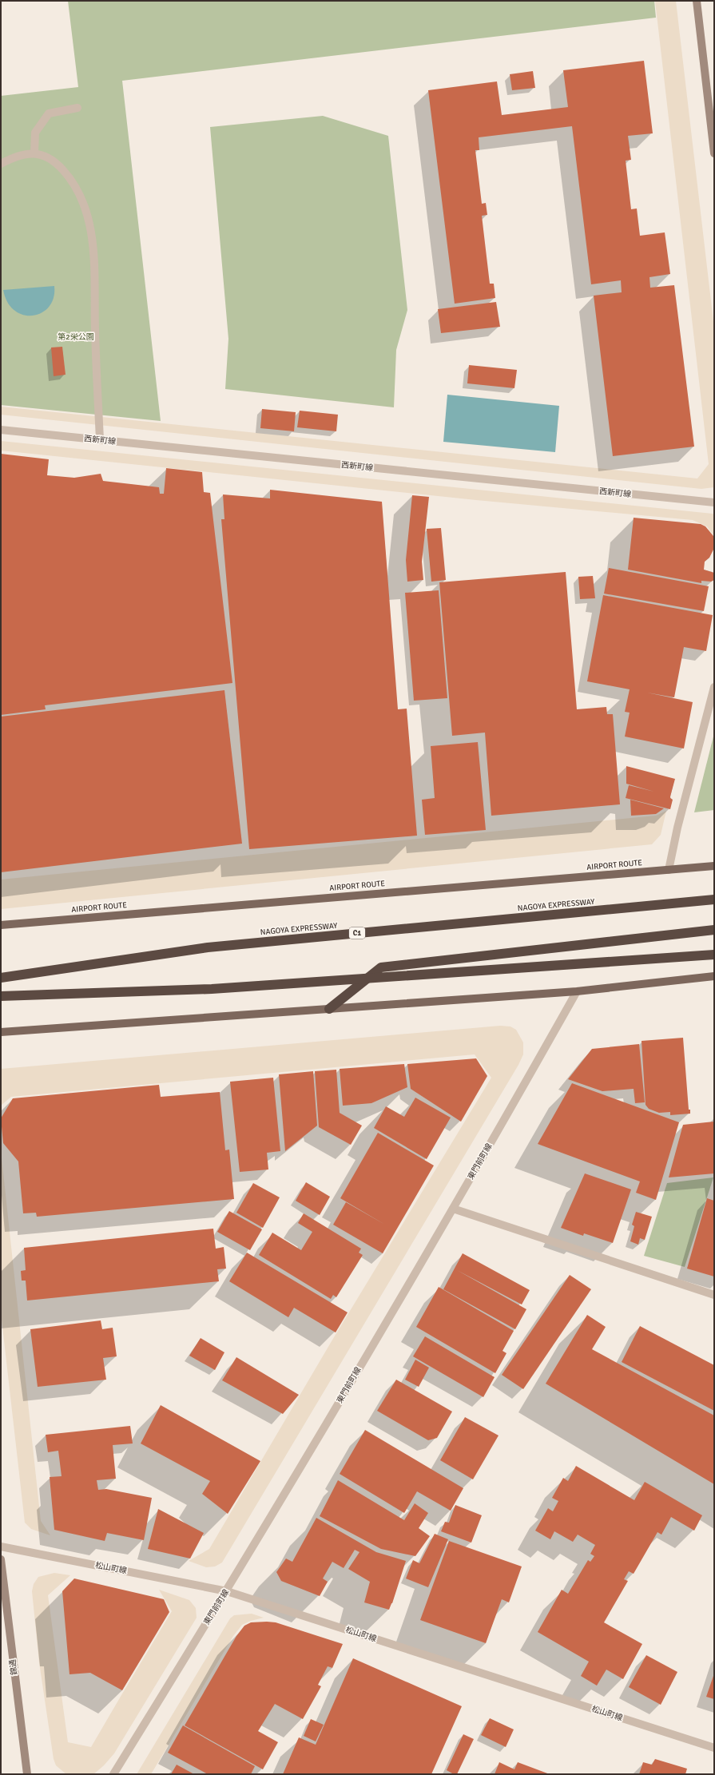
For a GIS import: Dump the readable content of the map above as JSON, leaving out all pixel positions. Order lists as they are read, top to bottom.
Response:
{
  "streets": {
    "highway": ["NAGOYA EXPRESSWAY", "C1"],
    "main road": ["AIRPORT ROUTE"],
    "street": [
      "西新町線",
      "東門前町線",
      "松山町線",
      "錦通"
    ]
  },
  "crossings": [
    ["東門前町線", "松山町線"]
  ],
  "parks": ["第2栄公園"]
}
